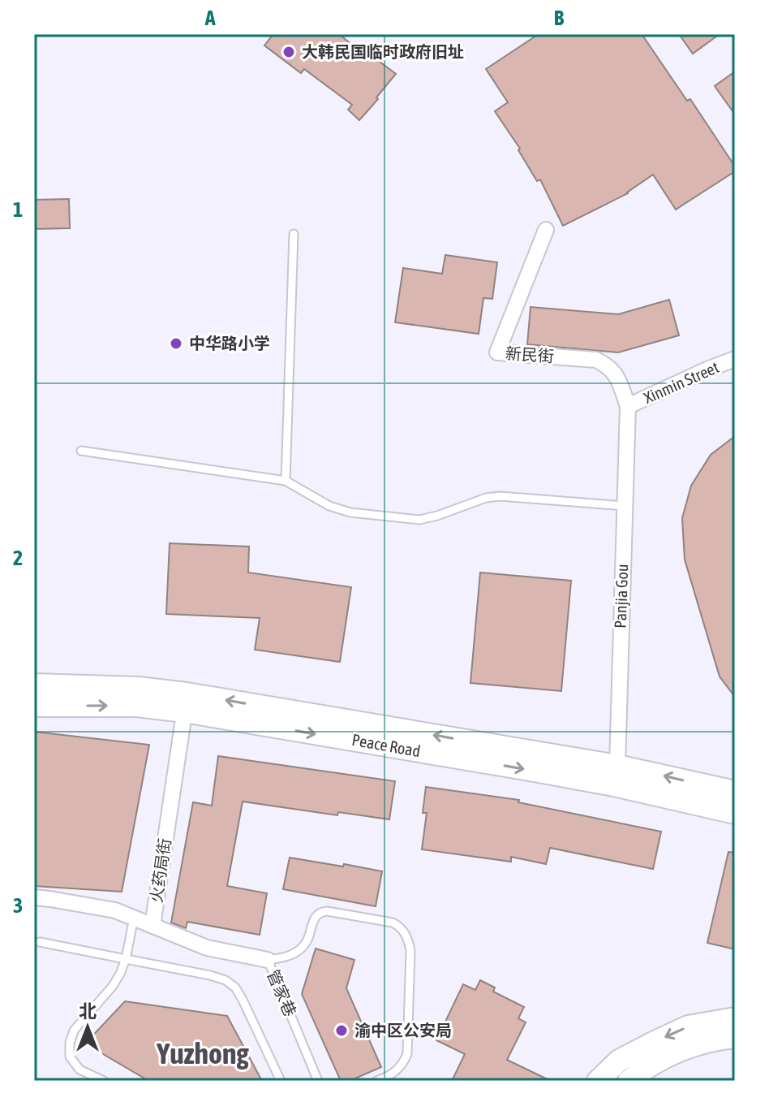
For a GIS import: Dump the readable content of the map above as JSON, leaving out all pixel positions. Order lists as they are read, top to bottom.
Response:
{
  "streets": {
    "main road": ["Peace Road"],
    "street": [
      "新民街",
      "Xinmin Street",
      "Panjia Gou",
      "火药局街",
      "管家巷"
    ]
  },
  "crossings": [
    ["新民街", "Xinmin Street"],
    ["新民街", "Panjia Gou"],
    ["Xinmin Street", "Panjia Gou"],
    ["Panjia Gou", "Peace Road"],
    ["Peace Road", "火药局街"],
    ["火药局街", "管家巷"]
  ],
  "districts": ["Yuzhong"],
  "places": ["大韩民国临时政府旧址", "中华路小学", "渝中区公安局"],
  "north": "top",
  "grid": {
    "columns": ["A", "B"],
    "rows": ["1", "2", "3"]
  }
}
